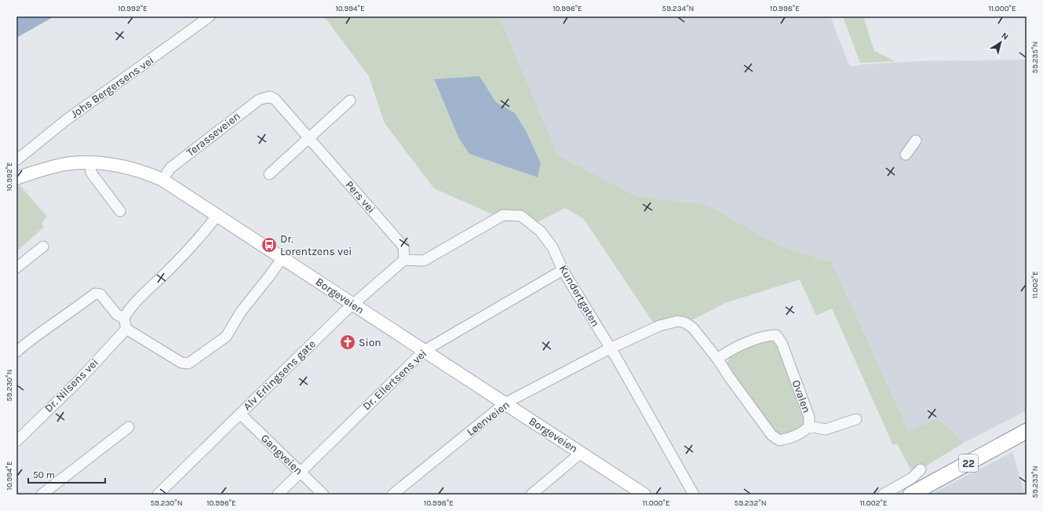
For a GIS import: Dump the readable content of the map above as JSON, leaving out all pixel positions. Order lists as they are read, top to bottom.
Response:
{
  "streets": {
    "highway": ["22"],
    "main road": ["Borgeveien"],
    "street": [
      "Johs Bergersens vei",
      "Terasseveien",
      "Pers vei",
      "Kundertgaten",
      "Alv Erlingsens gate",
      "Dr. Ellertsens vei",
      "Dr. Nilsens vei",
      "Ovalen",
      "Løenveien",
      "Gangveien"
    ]
  },
  "crossings": [
    ["Terasseveien", "Pers vei"],
    ["Terasseveien", "Borgeveien"],
    ["Pers vei", "Kundertgaten"],
    ["Pers vei", "Alv Erlingsens gate"],
    ["Borgeveien", "Alv Erlingsens gate"],
    ["Borgeveien", "Dr. Ellertsens vei"],
    ["Borgeveien", "Løenveien"],
    ["Kundertgaten", "Alv Erlingsens gate"],
    ["Kundertgaten", "Dr. Ellertsens vei"],
    ["Kundertgaten", "Ovalen"],
    ["Kundertgaten", "Løenveien"],
    ["Alv Erlingsens gate", "Gangveien"],
    ["Dr. Ellertsens vei", "Gangveien"],
    ["Ovalen", "Løenveien"]
  ],
  "places": {
    "bus stop": ["Dr. Lorentzens vei"],
    "church": ["Sion"]
  },
  "scale_bar": "50 m",
  "north": "top right",
  "coordinates": [
    "10.992°E",
    "10.994°E",
    "10.996°E",
    "59.234°N",
    "10.998°E",
    "11.000°E",
    "59.235°N",
    "11.002°E",
    "59.230°N",
    "59.233°N",
    "59.232°N"
  ]
}
